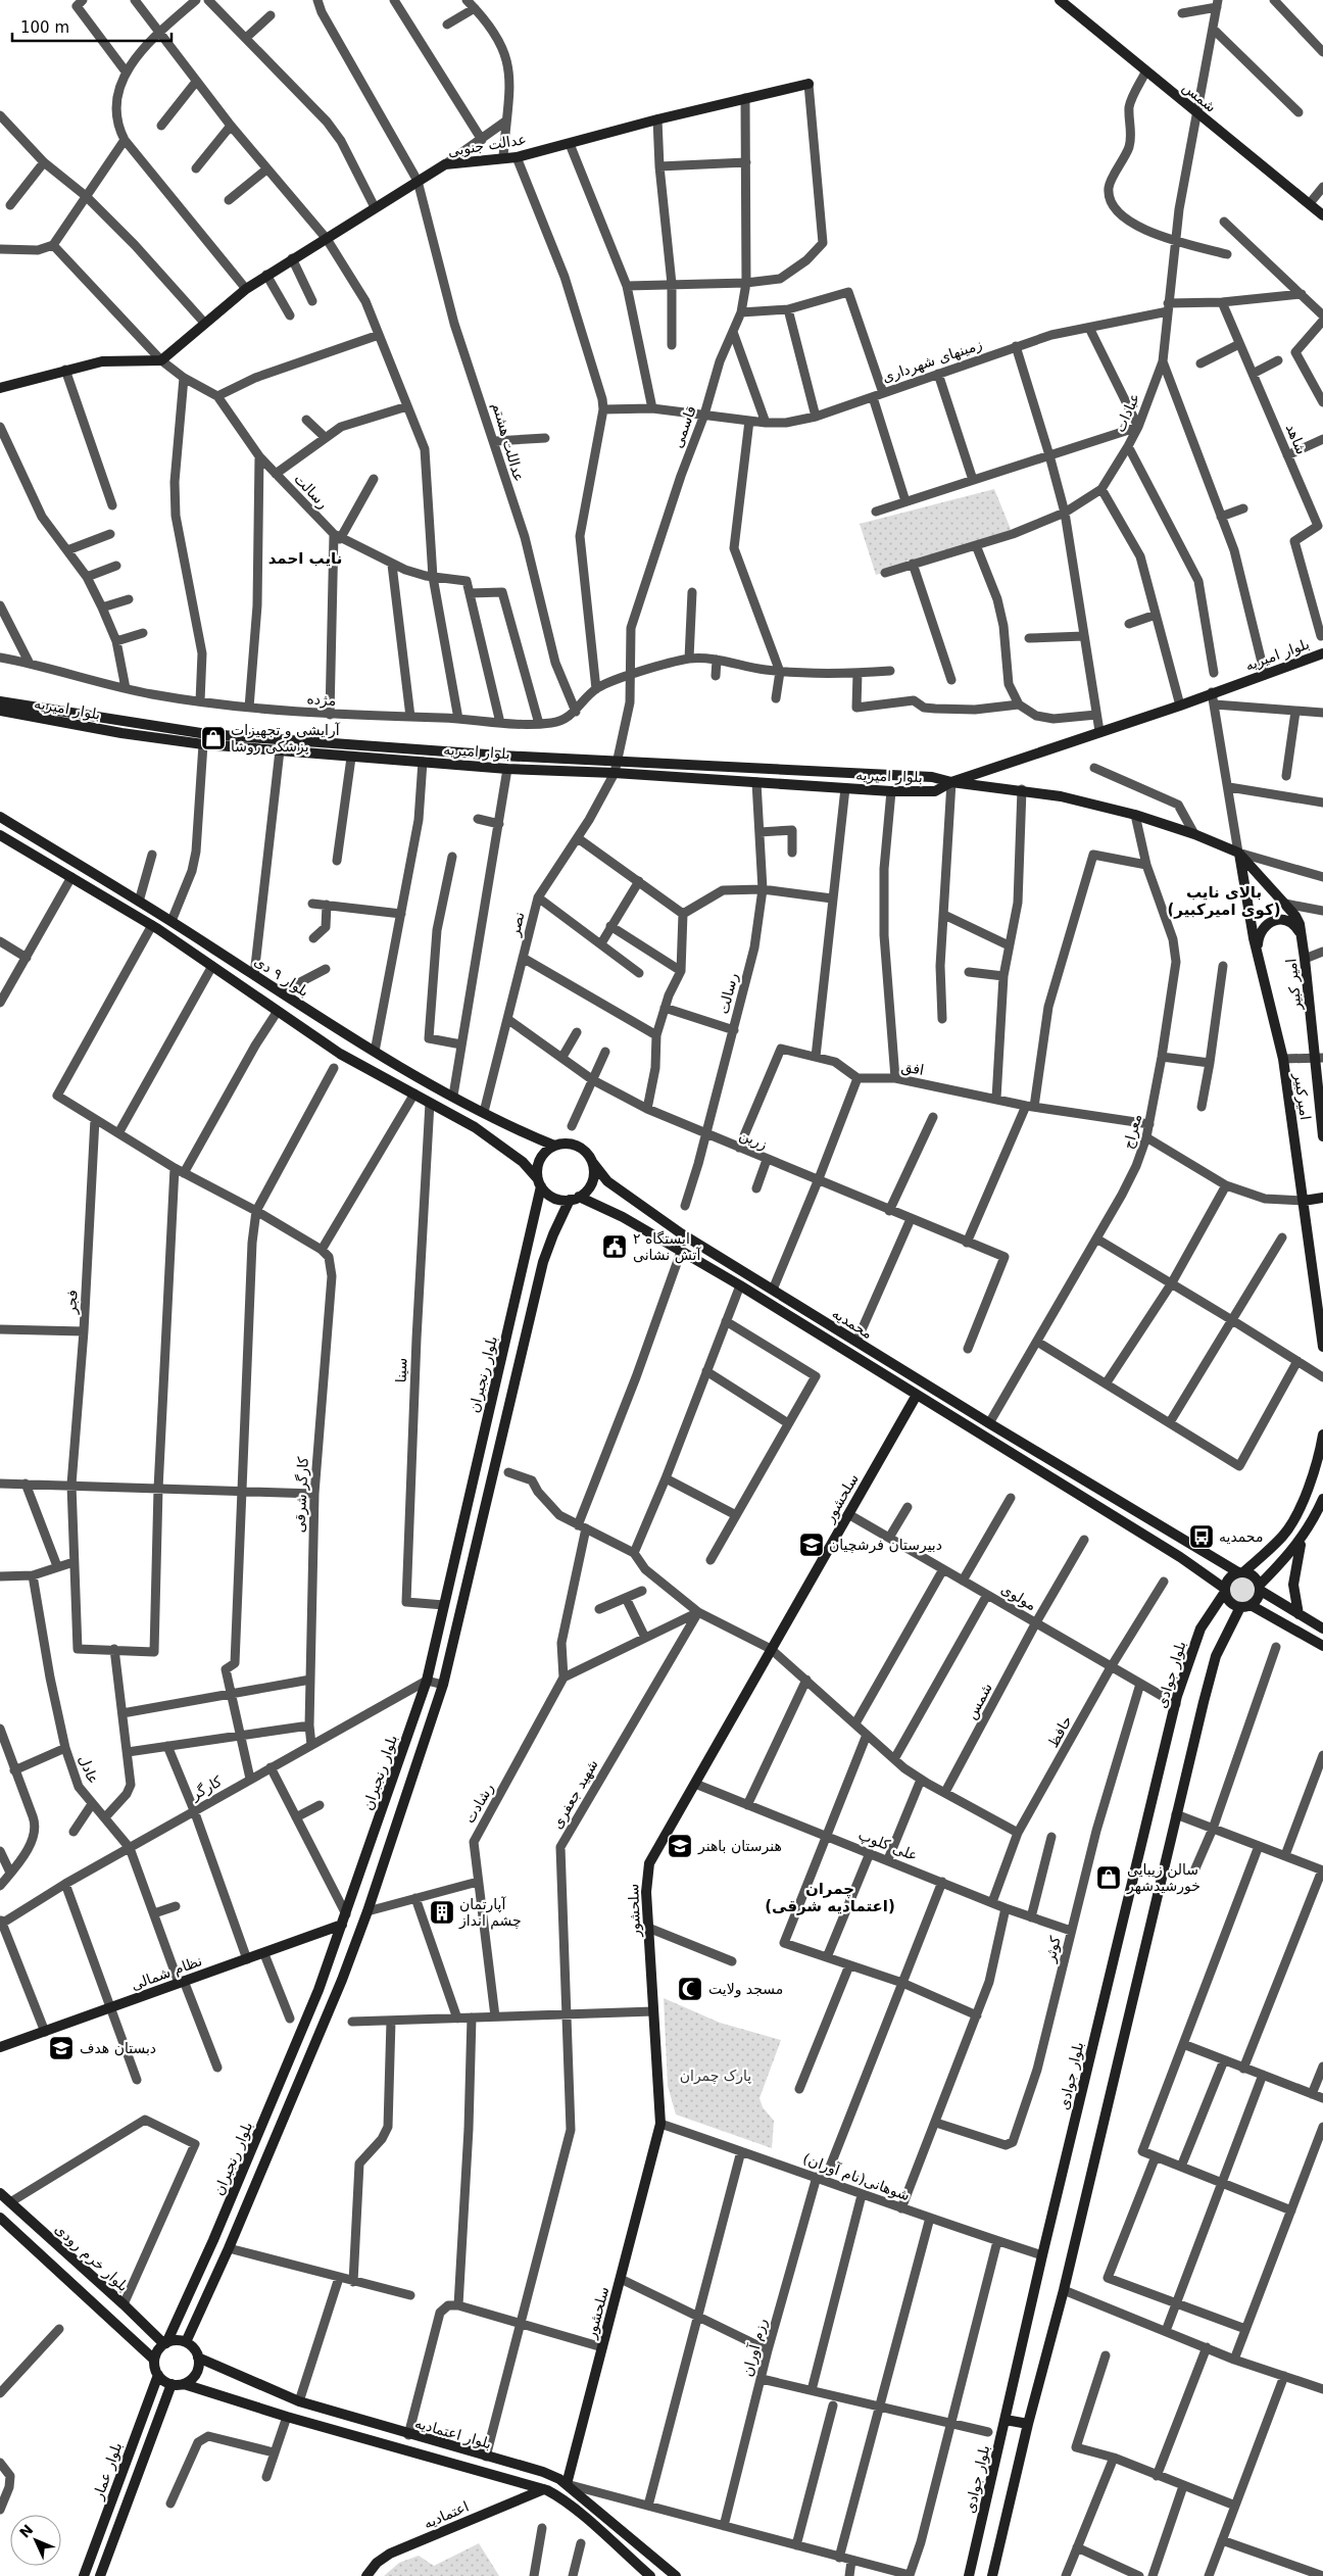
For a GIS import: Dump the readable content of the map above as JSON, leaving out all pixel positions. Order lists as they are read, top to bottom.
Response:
{
  "streets": {
    "street": [
      "شمس",
      "عدالت جنوبی",
      "زمینهای شهرداری",
      "عبادات",
      "قاسمی",
      "شاهد",
      "عداللت هشتم",
      "رسالت",
      "بلوار امیریه",
      "مژده",
      "نصر",
      "بلوار ۹ دی",
      "امیر کبیر",
      "افق",
      "امیرکبیر",
      "معراج",
      "زرین",
      "فجر",
      "محمدیه",
      "سینا",
      "بلوار رنجبران",
      "کارگر شرقی",
      "سلحشور",
      "مولوی",
      "بلوار جوادی",
      "حافظ",
      "عادل",
      "کارگر",
      "شهید جعفری",
      "رشادت",
      "علی کلوپ",
      "کوثر",
      "نظام شمالی",
      "شوهانی(نام آوران)",
      "بلوار خرم رودی",
      "رزم آوران",
      "بلوار اعتمادیه",
      "بلوار عمار",
      "اعتمادیه"
    ]
  },
  "crossings": [
    ["شمس", "عبادات"],
    ["شمس", "مولوی"],
    ["عدالت جنوبی", "قاسمی"],
    ["عدالت جنوبی", "عداللت هشتم"],
    ["عدالت جنوبی", "رسالت"],
    ["زمینهای شهرداری", "عبادات"],
    ["زمینهای شهرداری", "قاسمی"],
    ["قاسمی", "بلوار امیریه"],
    ["قاسمی", "مژده"],
    ["قاسمی", "نصر"],
    ["عداللت هشتم", "مژده"],
    ["رسالت", "بلوار امیریه"],
    ["رسالت", "زرین"],
    ["بلوار امیریه", "نصر"],
    ["نصر", "بلوار ۹ دی"],
    ["نصر", "زرین"],
    ["بلوار ۹ دی", "محمدیه"],
    ["بلوار ۹ دی", "بلوار رنجبران"],
    ["امیر کبیر", "امیرکبیر"],
    ["افق", "معراج"],
    ["معراج", "محمدیه"],
    ["محمدیه", "بلوار رنجبران"],
    ["محمدیه", "سلحشور"],
    ["محمدیه", "بلوار جوادی"],
    ["سینا", "بلوار رنجبران"],
    ["بلوار رنجبران", "کارگر"],
    ["بلوار رنجبران", "نظام شمالی"],
    ["بلوار رنجبران", "بلوار خرم رودی"],
    ["بلوار رنجبران", "بلوار اعتمادیه"],
    ["بلوار رنجبران", "بلوار عمار"],
    ["کارگر شرقی", "کارگر"],
    ["سلحشور", "مولوی"],
    ["سلحشور", "علی کلوپ"],
    ["سلحشور", "شوهانی(نام آوران)"],
    ["سلحشور", "بلوار اعتمادیه"],
    ["مولوی", "بلوار جوادی"],
    ["مولوی", "حافظ"],
    ["مولوی", "کوثر"],
    ["بلوار جوادی", "شوهانی(نام آوران)"],
    ["حافظ", "علی کلوپ"],
    ["عادل", "کارگر"],
    ["عادل", "نظام شمالی"],
    ["شهید جعفری", "بلوار اعتمادیه"],
    ["علی کلوپ", "کوثر"],
    ["علی کلوپ", "رزم آوران"],
    ["شوهانی(نام آوران)", "رزم آوران"],
    ["بلوار خرم رودی", "بلوار اعتمادیه"],
    ["بلوار خرم رودی", "بلوار عمار"],
    ["بلوار اعتمادیه", "بلوار عمار"],
    ["بلوار اعتمادیه", "اعتمادیه"]
  ],
  "districts": ["نایب احمد", "بالای نایب (کوی امیرکبیر)", "چمران (اعتمادیه شرقی)"],
  "parks": ["پارک چمران"],
  "places": {
    "shop": ["آرایشی و تجهیزات پزشکی روشا", "سالن زیبایی خورشیدشهر"],
    "public building": ["ایستگاه ۲ آتش نشانی"],
    "bus stop": ["محمدیه"],
    "school or university": ["دبیرستان فرشچیان", "هنرستان باهنر", "دبستان هدف"],
    "building": ["آپارتمان چشم انداز"],
    "mosque": ["مسجد ولایت"]
  },
  "scale_bar": "100 m",
  "north": "top left"
}
